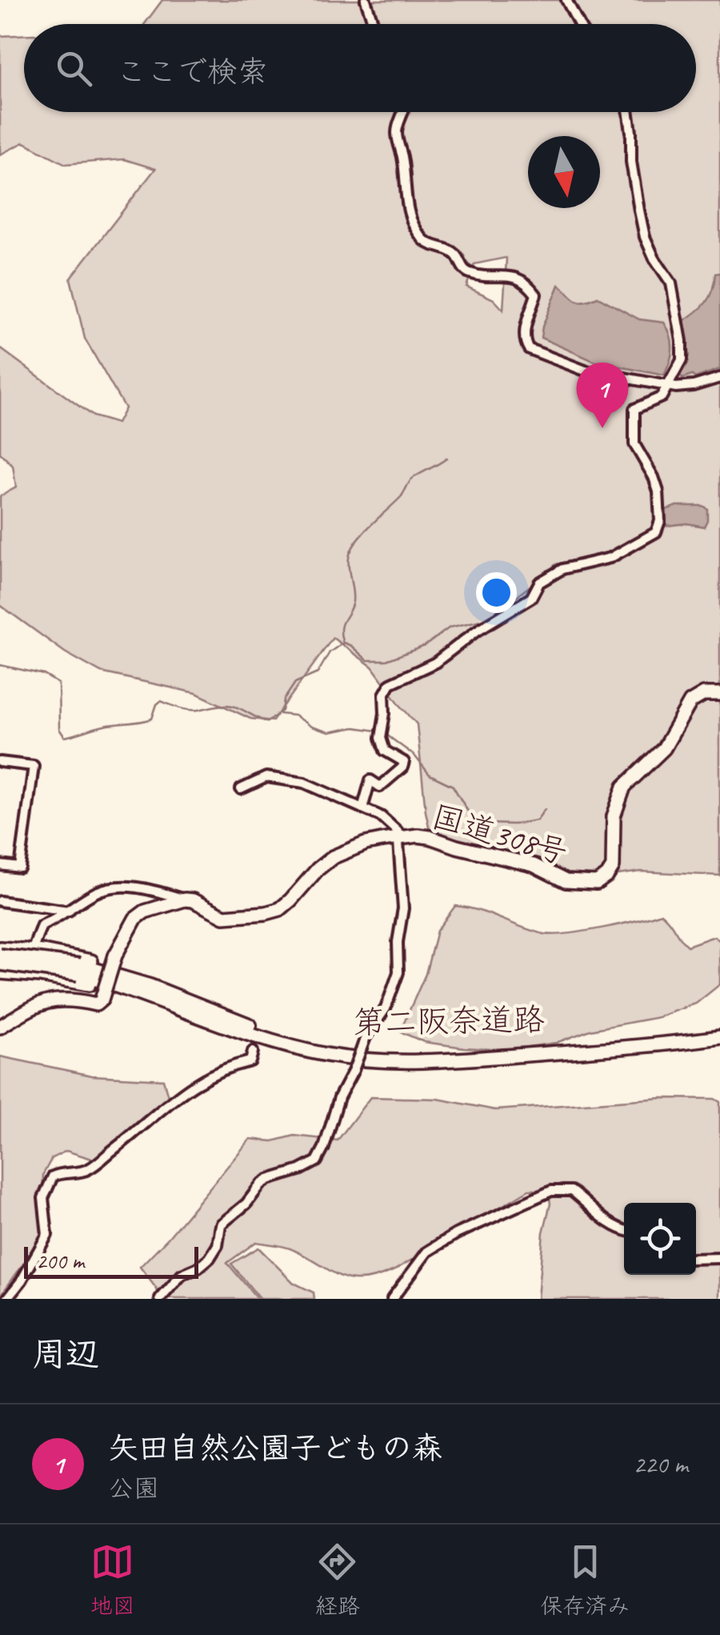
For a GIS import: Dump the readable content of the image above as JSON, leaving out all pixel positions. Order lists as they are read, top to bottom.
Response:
{
  "streets": {
    "highway": ["国道308号", "第二阪奈道路"]
  },
  "scale_bar": "200 m",
  "north": "bottom",
  "page": {
    "search": "ここで検索",
    "pins": "1",
    "scale": "200 m",
    "heading": "周辺",
    "list": [
      {
        "mark": "1",
        "name": "矢田自然公園子どもの森",
        "note": "公園",
        "value": "220 m"
      }
    ],
    "nav": ["地図", "経路", "保存済み"]
  }
}
